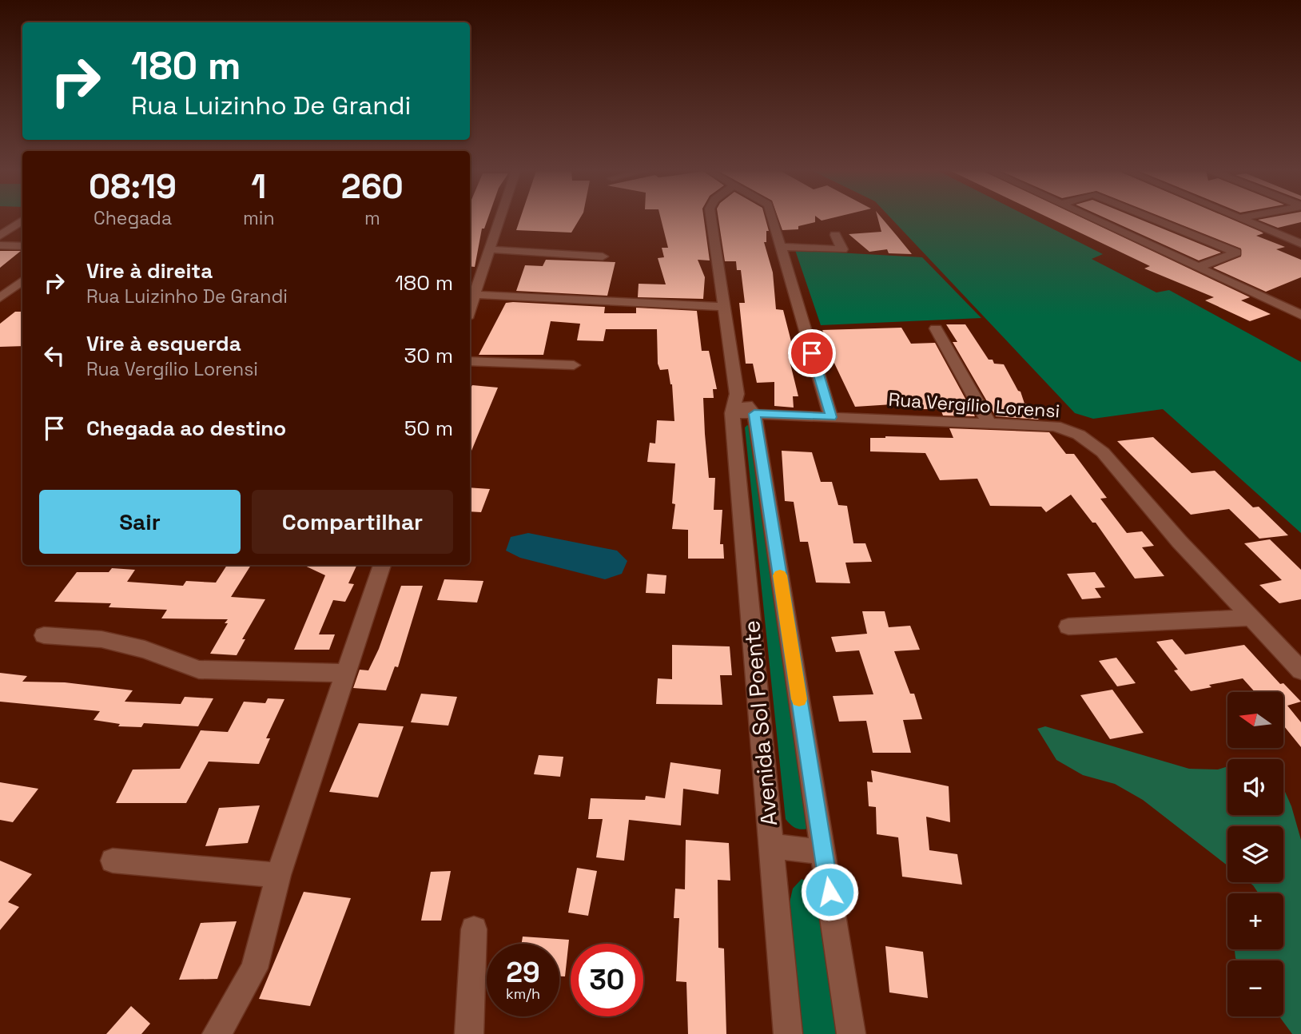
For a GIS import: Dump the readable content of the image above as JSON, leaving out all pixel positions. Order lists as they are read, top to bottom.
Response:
{
  "streets": {
    "street": ["Rua Vergílio Lorensi", "Avenida Sol Poente"]
  },
  "crossings": [
    ["Rua Vergílio Lorensi", "Avenida Sol Poente"]
  ],
  "north": "left",
  "page": {
    "turn": ["180 m", "Rua Luizinho De Grandi"],
    "eta": [
      "08:19",
      "Chegada",
      "1",
      "min",
      "260",
      "m"
    ],
    "list": [
      {
        "name": "Vire à direita",
        "note": "Rua Luizinho De Grandi",
        "value": "180 m"
      },
      {
        "name": "Vire à esquerda",
        "note": "Rua Vergílio Lorensi",
        "value": "30 m"
      },
      {
        "name": "Chegada ao destino",
        "value": "50 m"
      }
    ],
    "buttons": ["Sair", "Compartilhar"],
    "map_buttons": ["+", "−"],
    "speed": "29 km/h",
    "limit": "30"
  }
}
